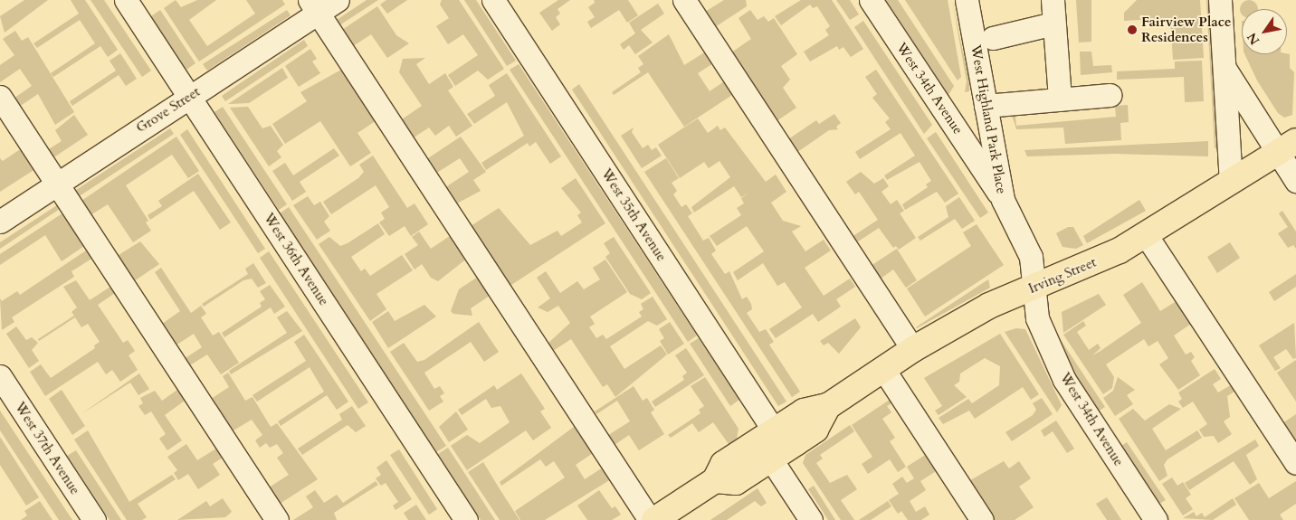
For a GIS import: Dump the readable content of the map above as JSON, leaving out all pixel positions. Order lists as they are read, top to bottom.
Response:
{
  "streets": {
    "main road": ["Irving Street"],
    "street": [
      "West 34th Avenue",
      "Grove Street",
      "West Highland Park Place",
      "West 35th Avenue",
      "West 36th Avenue",
      "West 37th Avenue"
    ]
  },
  "crossings": [
    ["West 34th Avenue", "West Highland Park Place"],
    ["West 34th Avenue", "Irving Street"],
    ["Grove Street", "West 36th Avenue"],
    ["West Highland Park Place", "Irving Street"],
    ["West 35th Avenue", "Irving Street"]
  ],
  "places": ["Fairview Place Residences"],
  "north": "bottom left"
}
